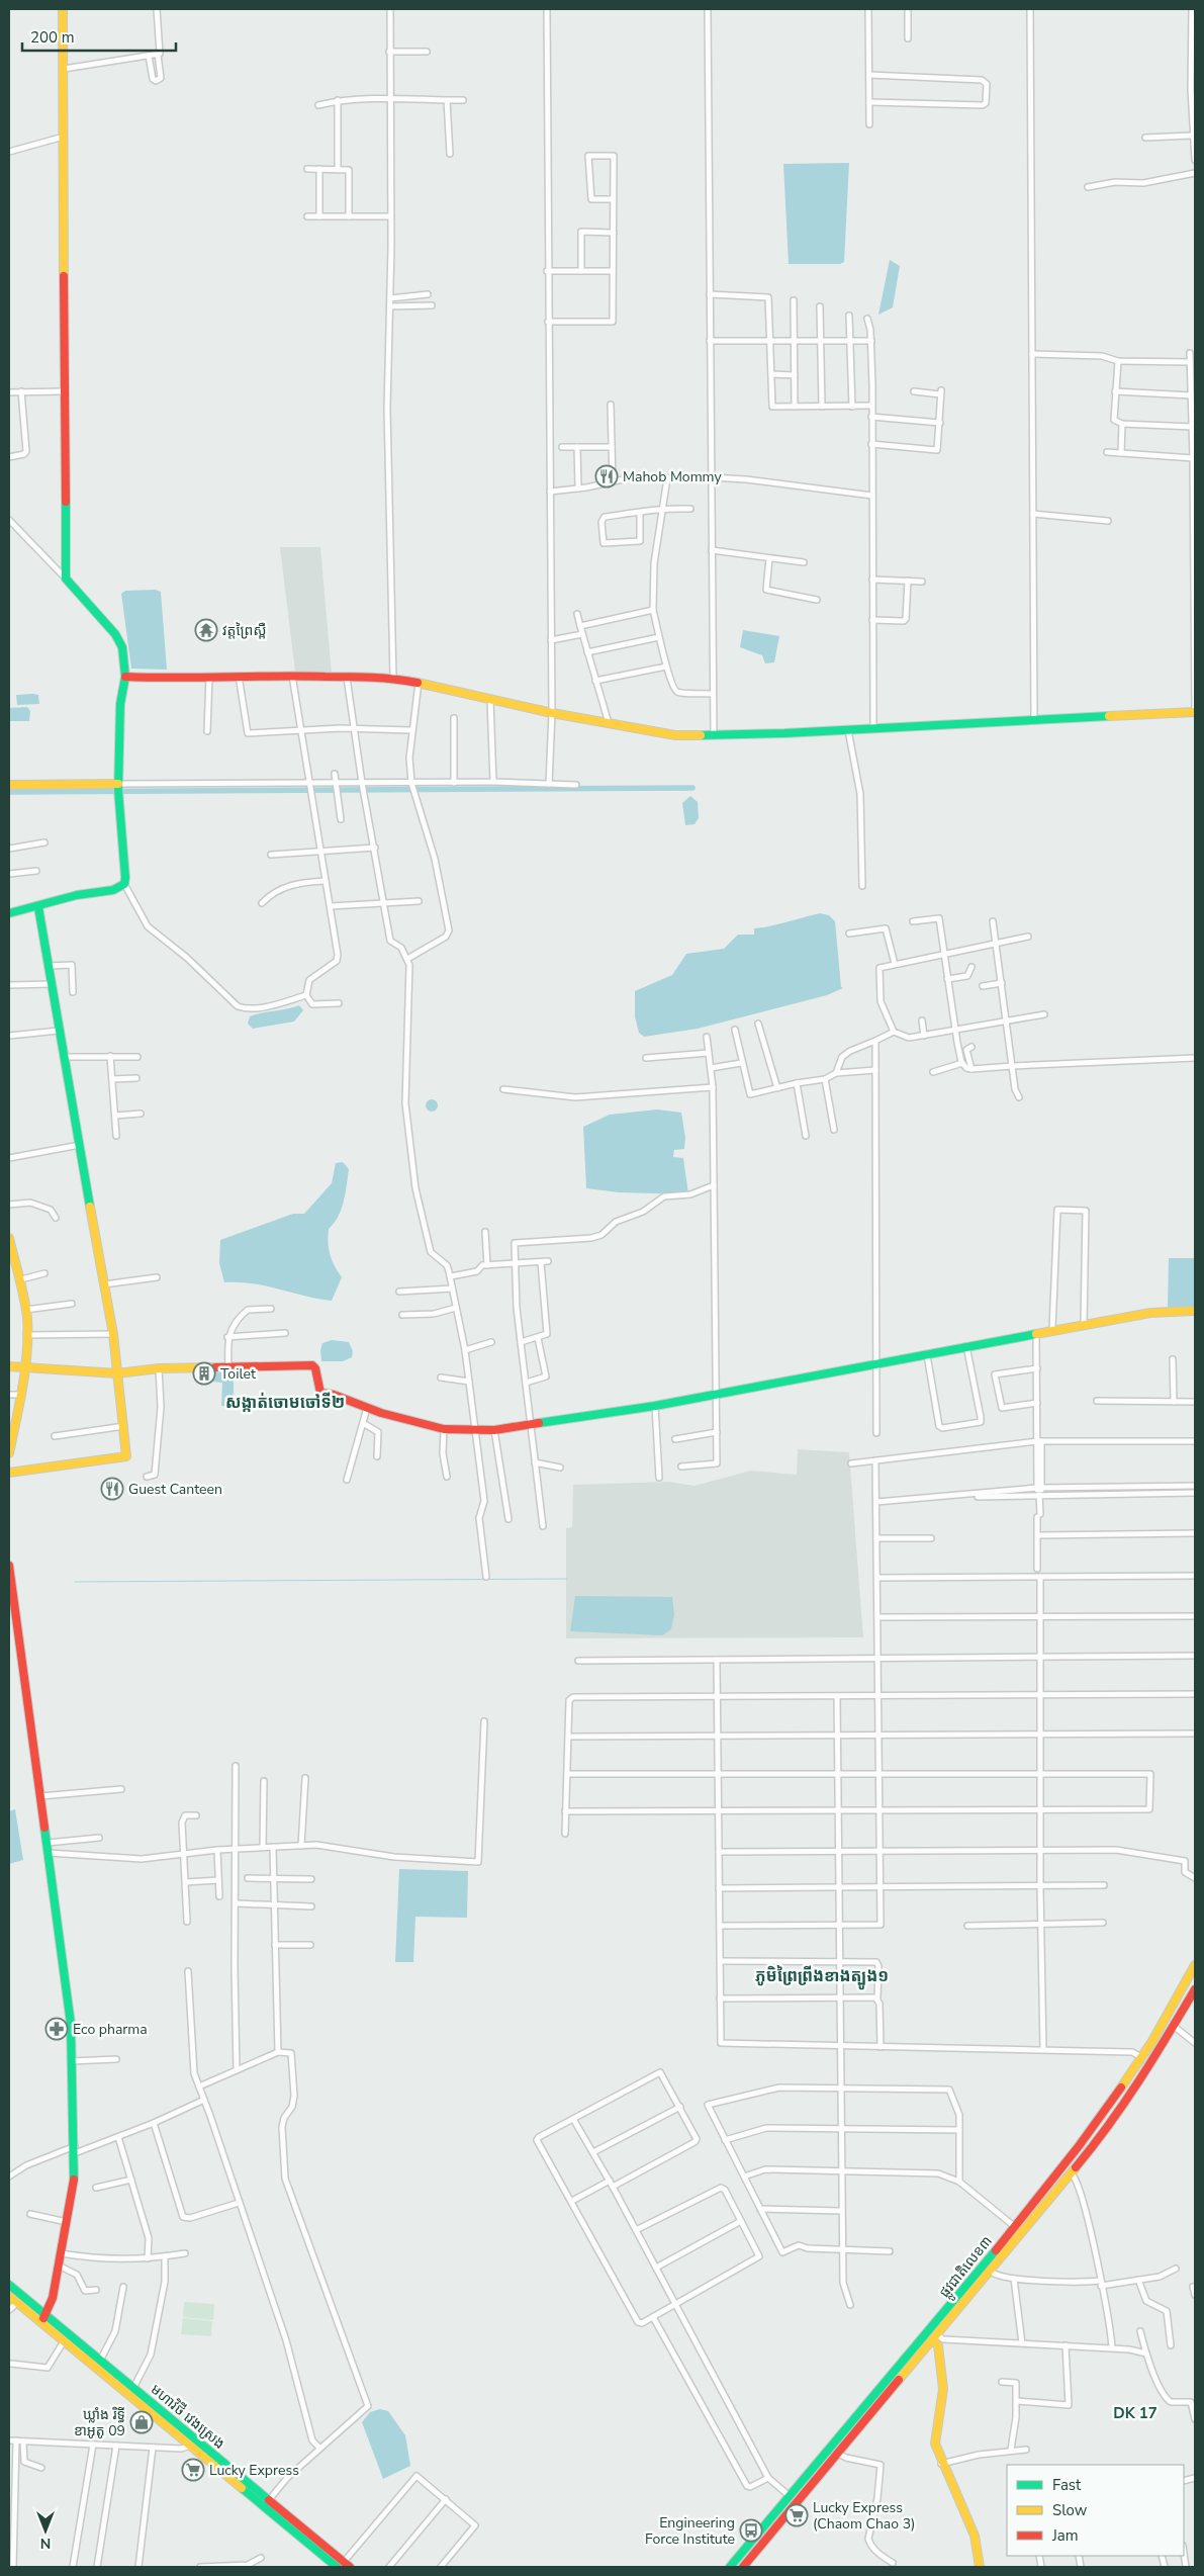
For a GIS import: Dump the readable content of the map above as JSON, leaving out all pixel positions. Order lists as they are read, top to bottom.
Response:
{
  "streets": {
    "main road": ["ផ្លូវជាតិលេខ៣", "មហាវិថី វេងស្រេង"]
  },
  "districts": ["សង្កាត់ចោមចៅទី២", "ភូមិព្រៃព្រីងខាងត្បូង១", "DK 17"],
  "places": {
    "restaurant": ["Mahob Mommy", "Guest Canteen"],
    "temple": ["វត្តព្រៃស្ពឺ"],
    "building": ["Toilet"],
    "pharmacy": ["Eco pharma"],
    "shop": ["ឃ្លាំង រិទ្ធី ខាអូតូ 09"],
    "supermarket": ["Lucky Express", "Lucky Express (Chaom Chao 3)"],
    "bus stop": ["Engineering Force Institute"]
  },
  "legend": ["Fast", "Slow", "Jam"],
  "scale_bar": "200 m",
  "north": "bottom"
}
